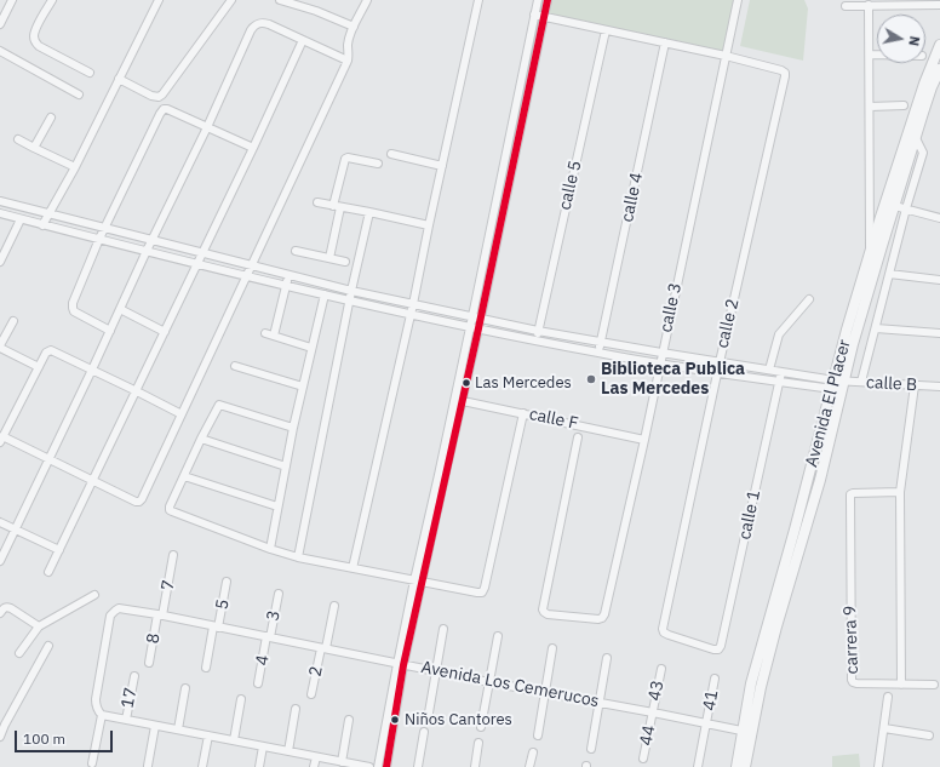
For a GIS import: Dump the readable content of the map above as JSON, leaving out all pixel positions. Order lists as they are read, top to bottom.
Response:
{
  "streets": {
    "street": [
      "calle 5",
      "calle 4",
      "calle 3",
      "calle 2",
      "calle B",
      "Avenida El Placer",
      "calle F",
      "calle 1",
      "7",
      "5",
      "3",
      "8",
      "carrera 9",
      "4",
      "2",
      "Avenida Los Cemerucos",
      "43",
      "17",
      "41",
      "44"
    ]
  },
  "crossings": [
    ["calle 3", "calle 2"],
    ["calle 3", "calle F"],
    ["calle 2", "calle 1"],
    ["calle B", "Avenida El Placer"],
    ["Avenida El Placer", "Avenida Los Cemerucos"],
    ["7", "8"],
    ["7", "Avenida Los Cemerucos"],
    ["5", "Avenida Los Cemerucos"],
    ["3", "4"],
    ["3", "Avenida Los Cemerucos"],
    ["8", "Avenida Los Cemerucos"],
    ["4", "Avenida Los Cemerucos"],
    ["2", "Avenida Los Cemerucos"],
    ["Avenida Los Cemerucos", "43"],
    ["Avenida Los Cemerucos", "41"],
    ["Avenida Los Cemerucos", "44"],
    ["43", "44"]
  ],
  "places": ["Biblioteca Publica Las Mercedes", "Las Mercedes", "Niños Cantores"],
  "scale_bar": "100 m",
  "north": "right"
}
